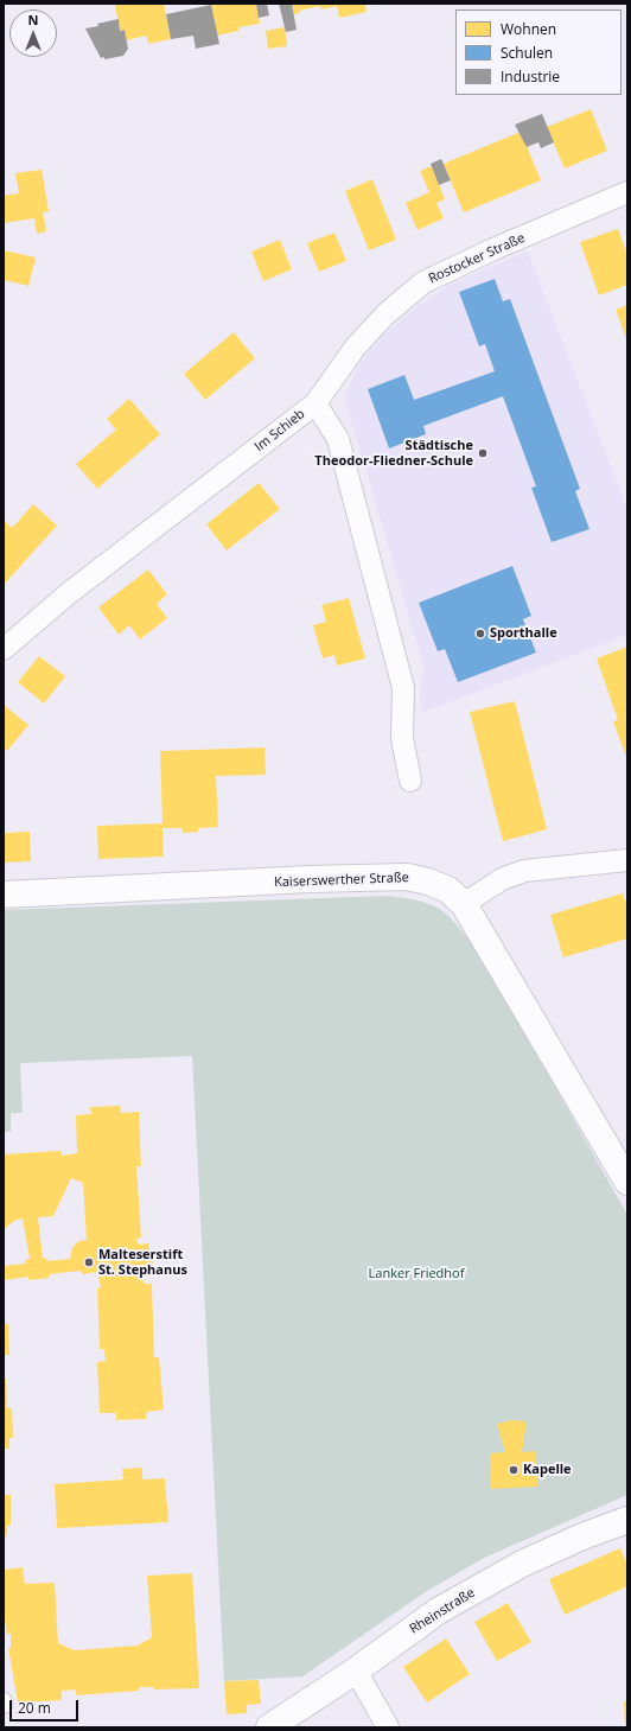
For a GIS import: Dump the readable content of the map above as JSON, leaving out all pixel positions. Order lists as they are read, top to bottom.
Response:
{
  "streets": {
    "street": [
      "Rostocker Straße",
      "Im Schieb",
      "Kaiserswerther Straße",
      "Rheinstraße"
    ]
  },
  "crossings": [
    ["Rostocker Straße", "Im Schieb"]
  ],
  "parks": ["Lanker Friedhof"],
  "places": [
    "Städtische Theodor-Fliedner-Schule",
    "Sporthalle",
    "Malteserstift St. Stephanus",
    "Kapelle"
  ],
  "legend": ["Wohnen", "Schulen", "Industrie"],
  "scale_bar": "20 m",
  "north": "top"
}
